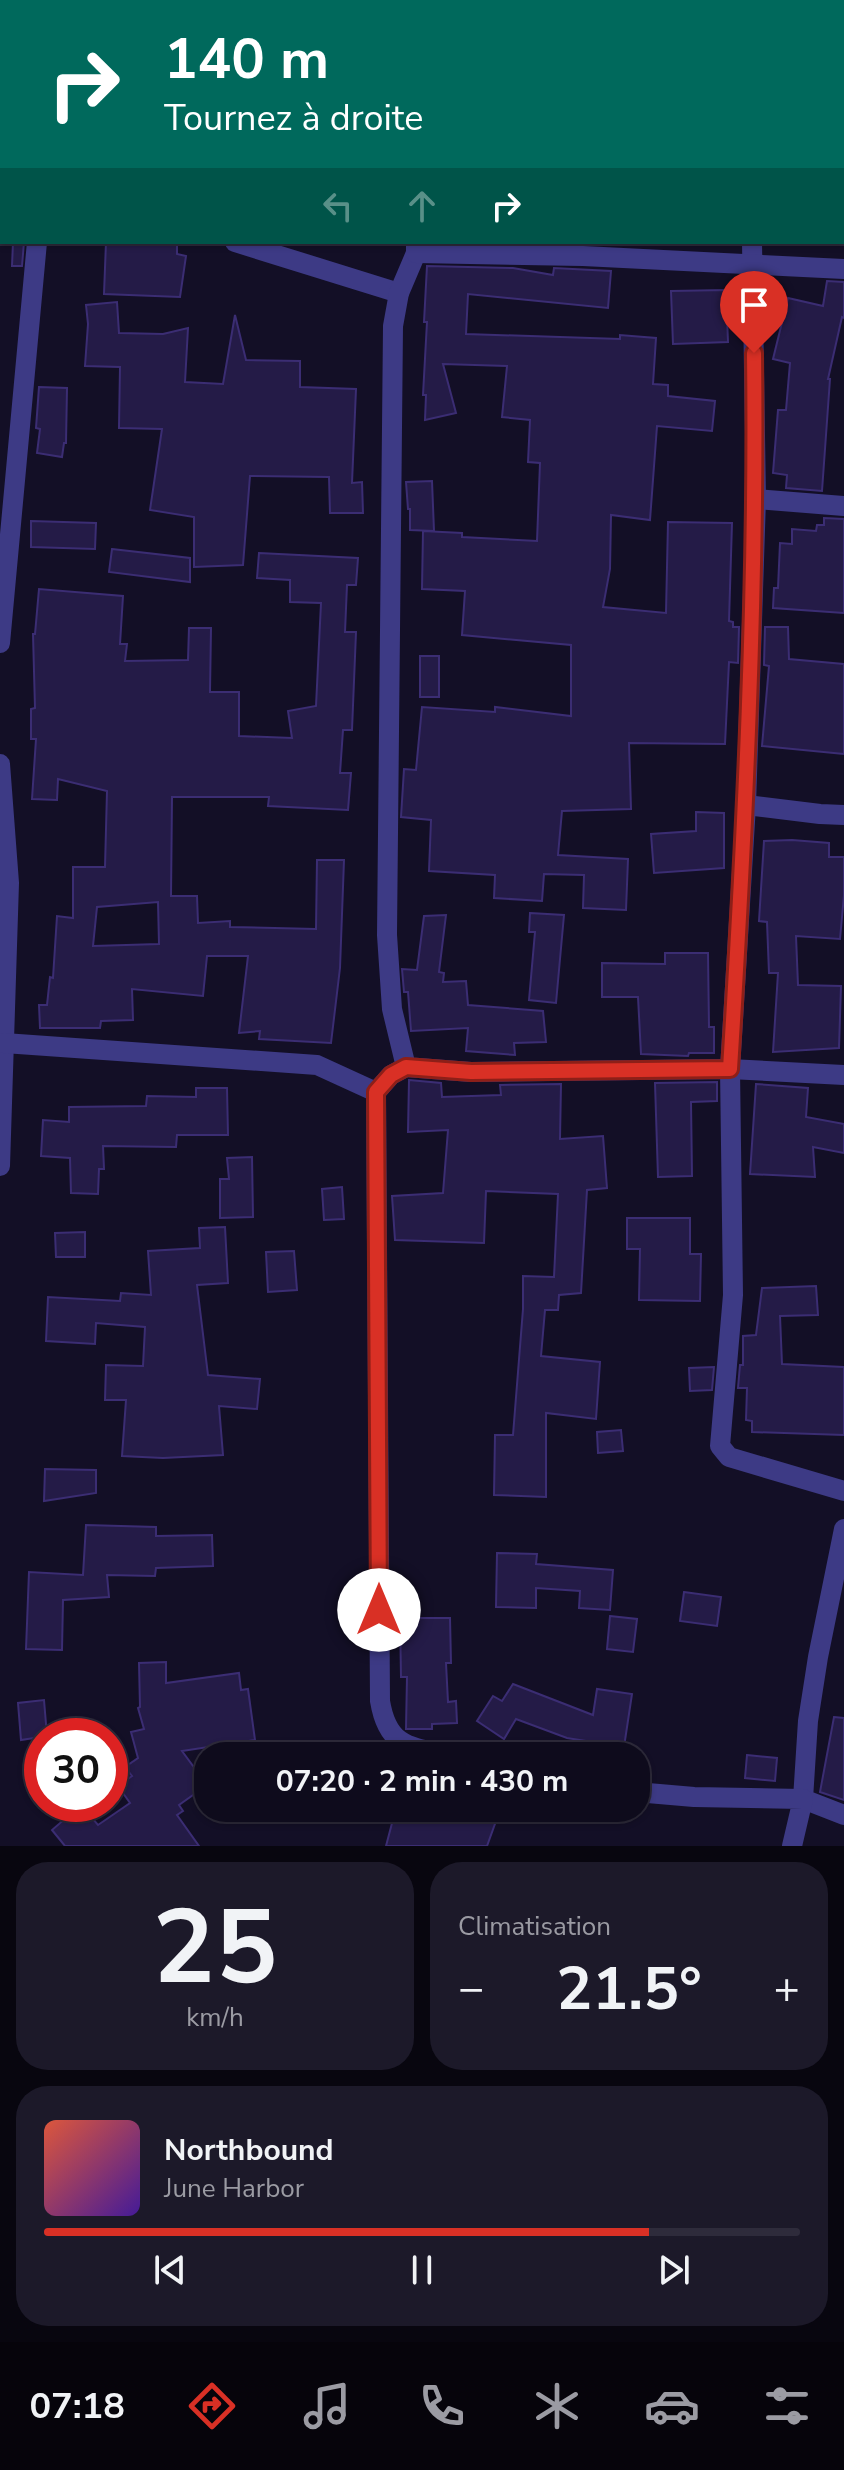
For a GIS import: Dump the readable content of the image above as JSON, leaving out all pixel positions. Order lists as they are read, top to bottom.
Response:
{
  "page": {
    "turn": ["140 m", "Tournez à droite"],
    "limit": "30",
    "trip": "07:20 · 2 min · 430 m",
    "tile": [
      ["25", "km/h"],
      "Climatisation"
    ],
    "heat": ["−", "21.5°", "+"],
    "song": ["Northbound", "June Harbor"],
    "tabs": "07:18"
  }
}
